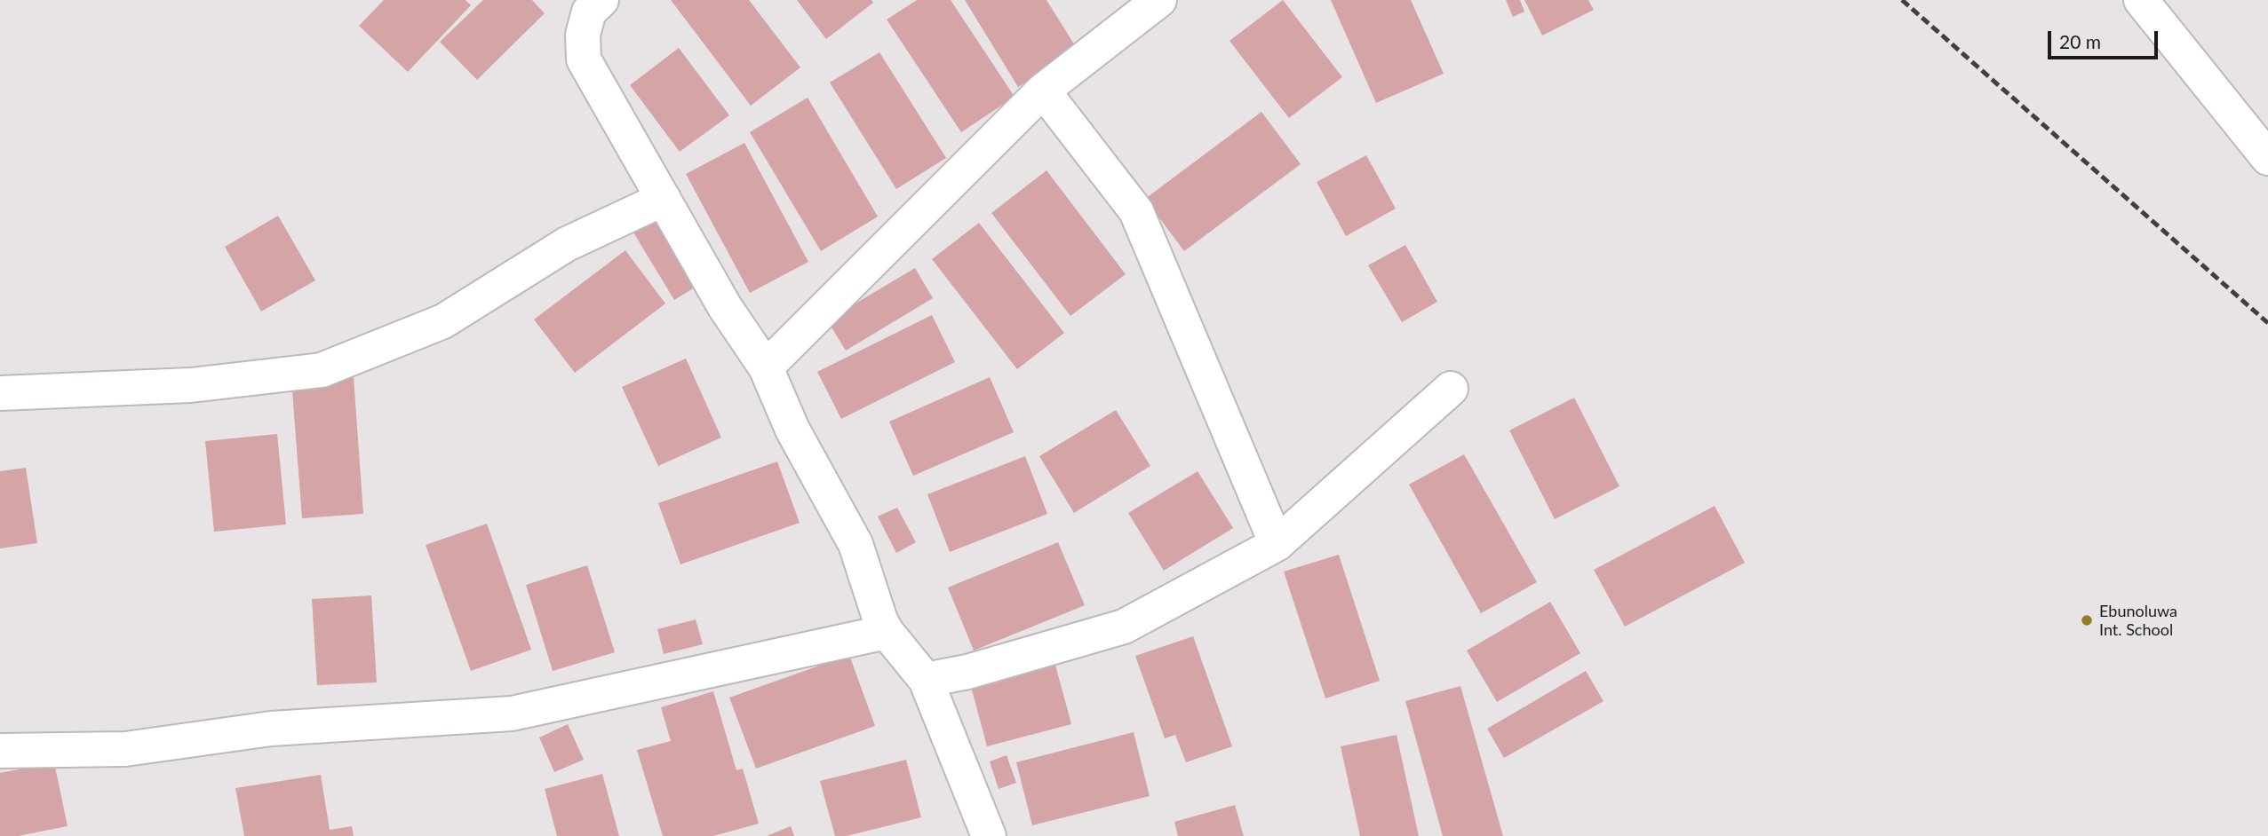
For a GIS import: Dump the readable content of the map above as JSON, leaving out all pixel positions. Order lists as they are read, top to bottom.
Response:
{
  "places": ["Ebunoluwa Int. School"],
  "scale_bar": "20 m"
}
